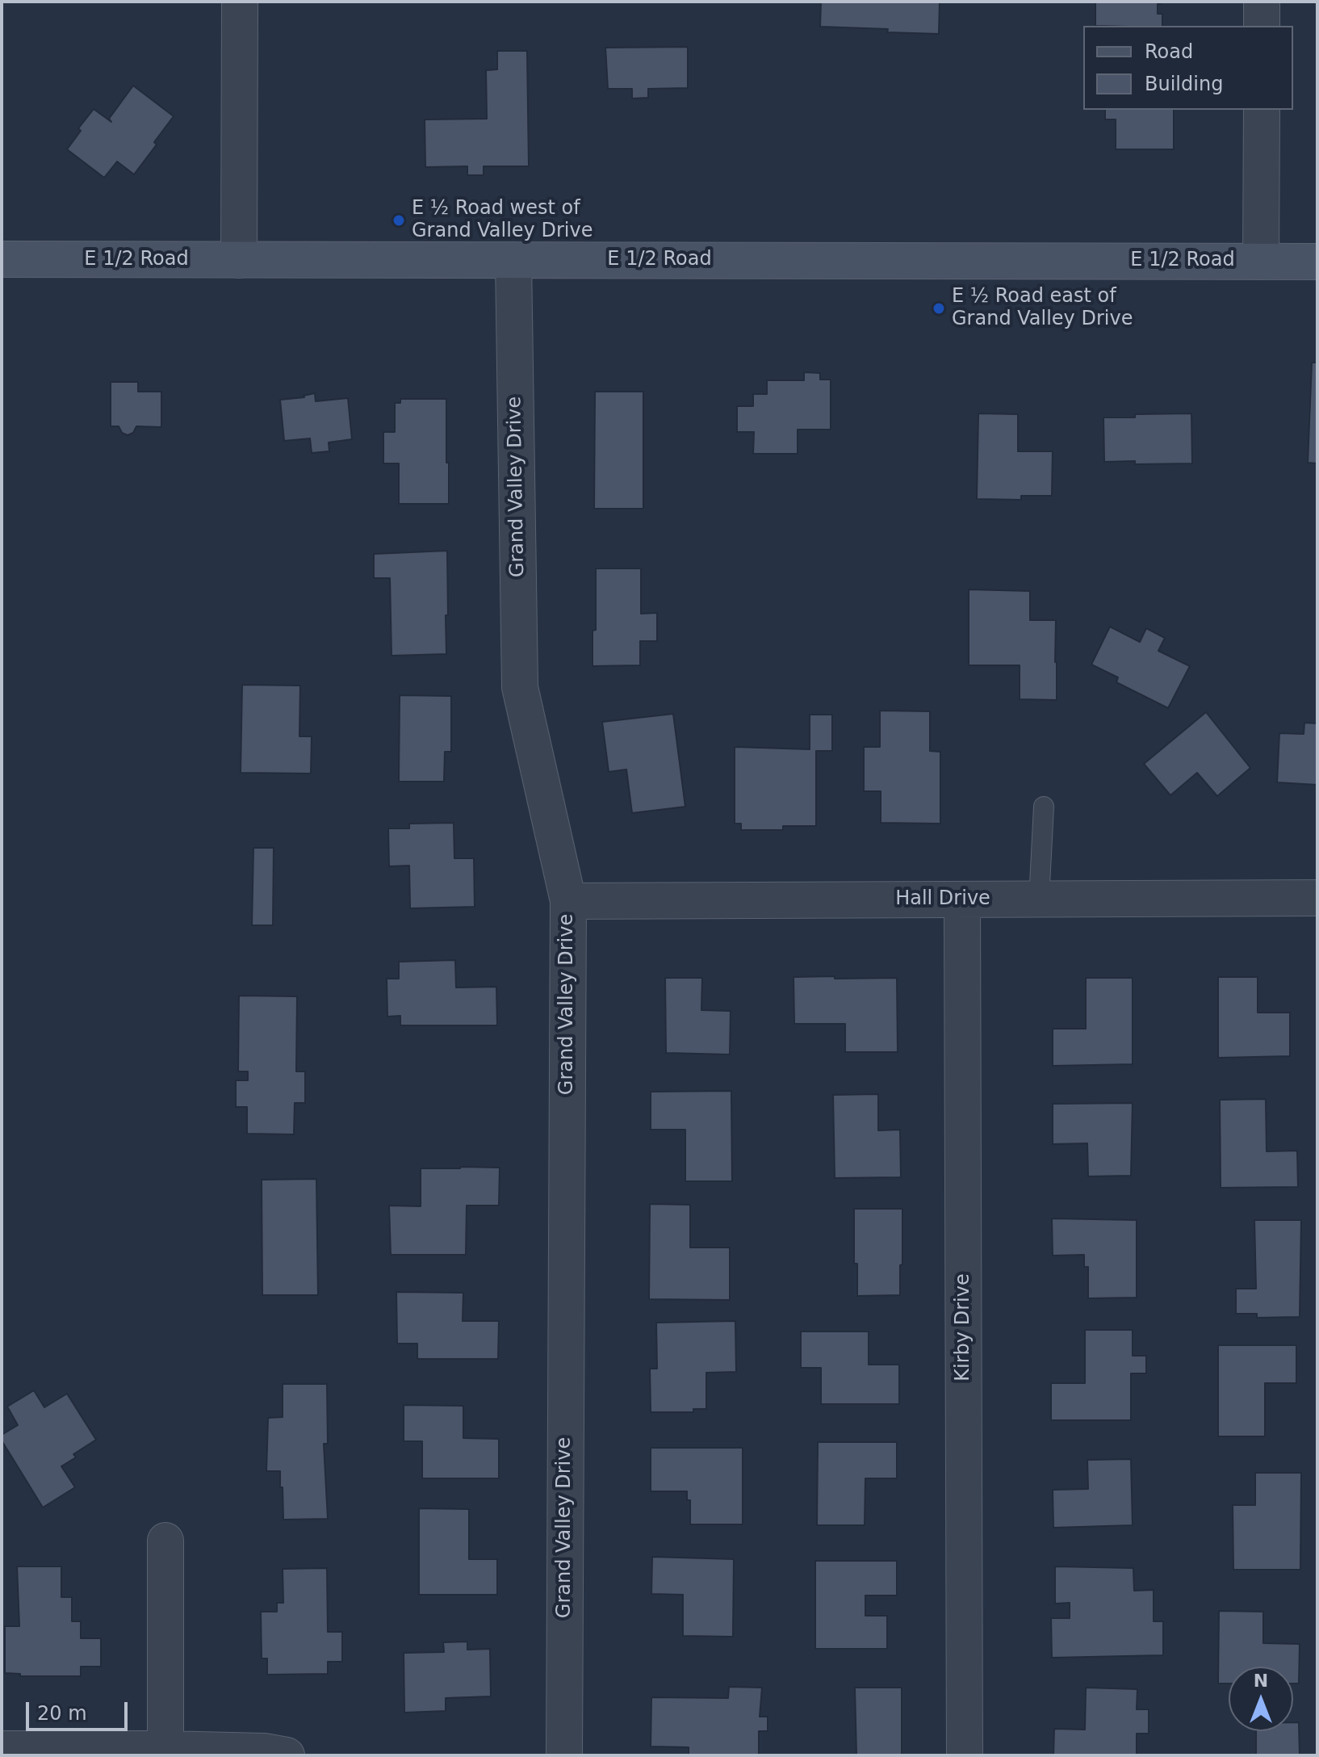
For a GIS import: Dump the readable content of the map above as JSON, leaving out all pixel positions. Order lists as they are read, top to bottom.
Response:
{
  "streets": {
    "main road": ["E 1/2 Road"],
    "street": ["Grand Valley Drive", "Hall Drive", "Kirby Drive"]
  },
  "crossings": [
    ["E 1/2 Road", "Grand Valley Drive"],
    ["Grand Valley Drive", "Hall Drive"],
    ["Hall Drive", "Kirby Drive"]
  ],
  "places": ["E ½ Road west of Grand Valley Drive", "E ½ Road east of Grand Valley Drive"],
  "legend": ["Road", "Building"],
  "scale_bar": "20 m",
  "north": "top"
}
